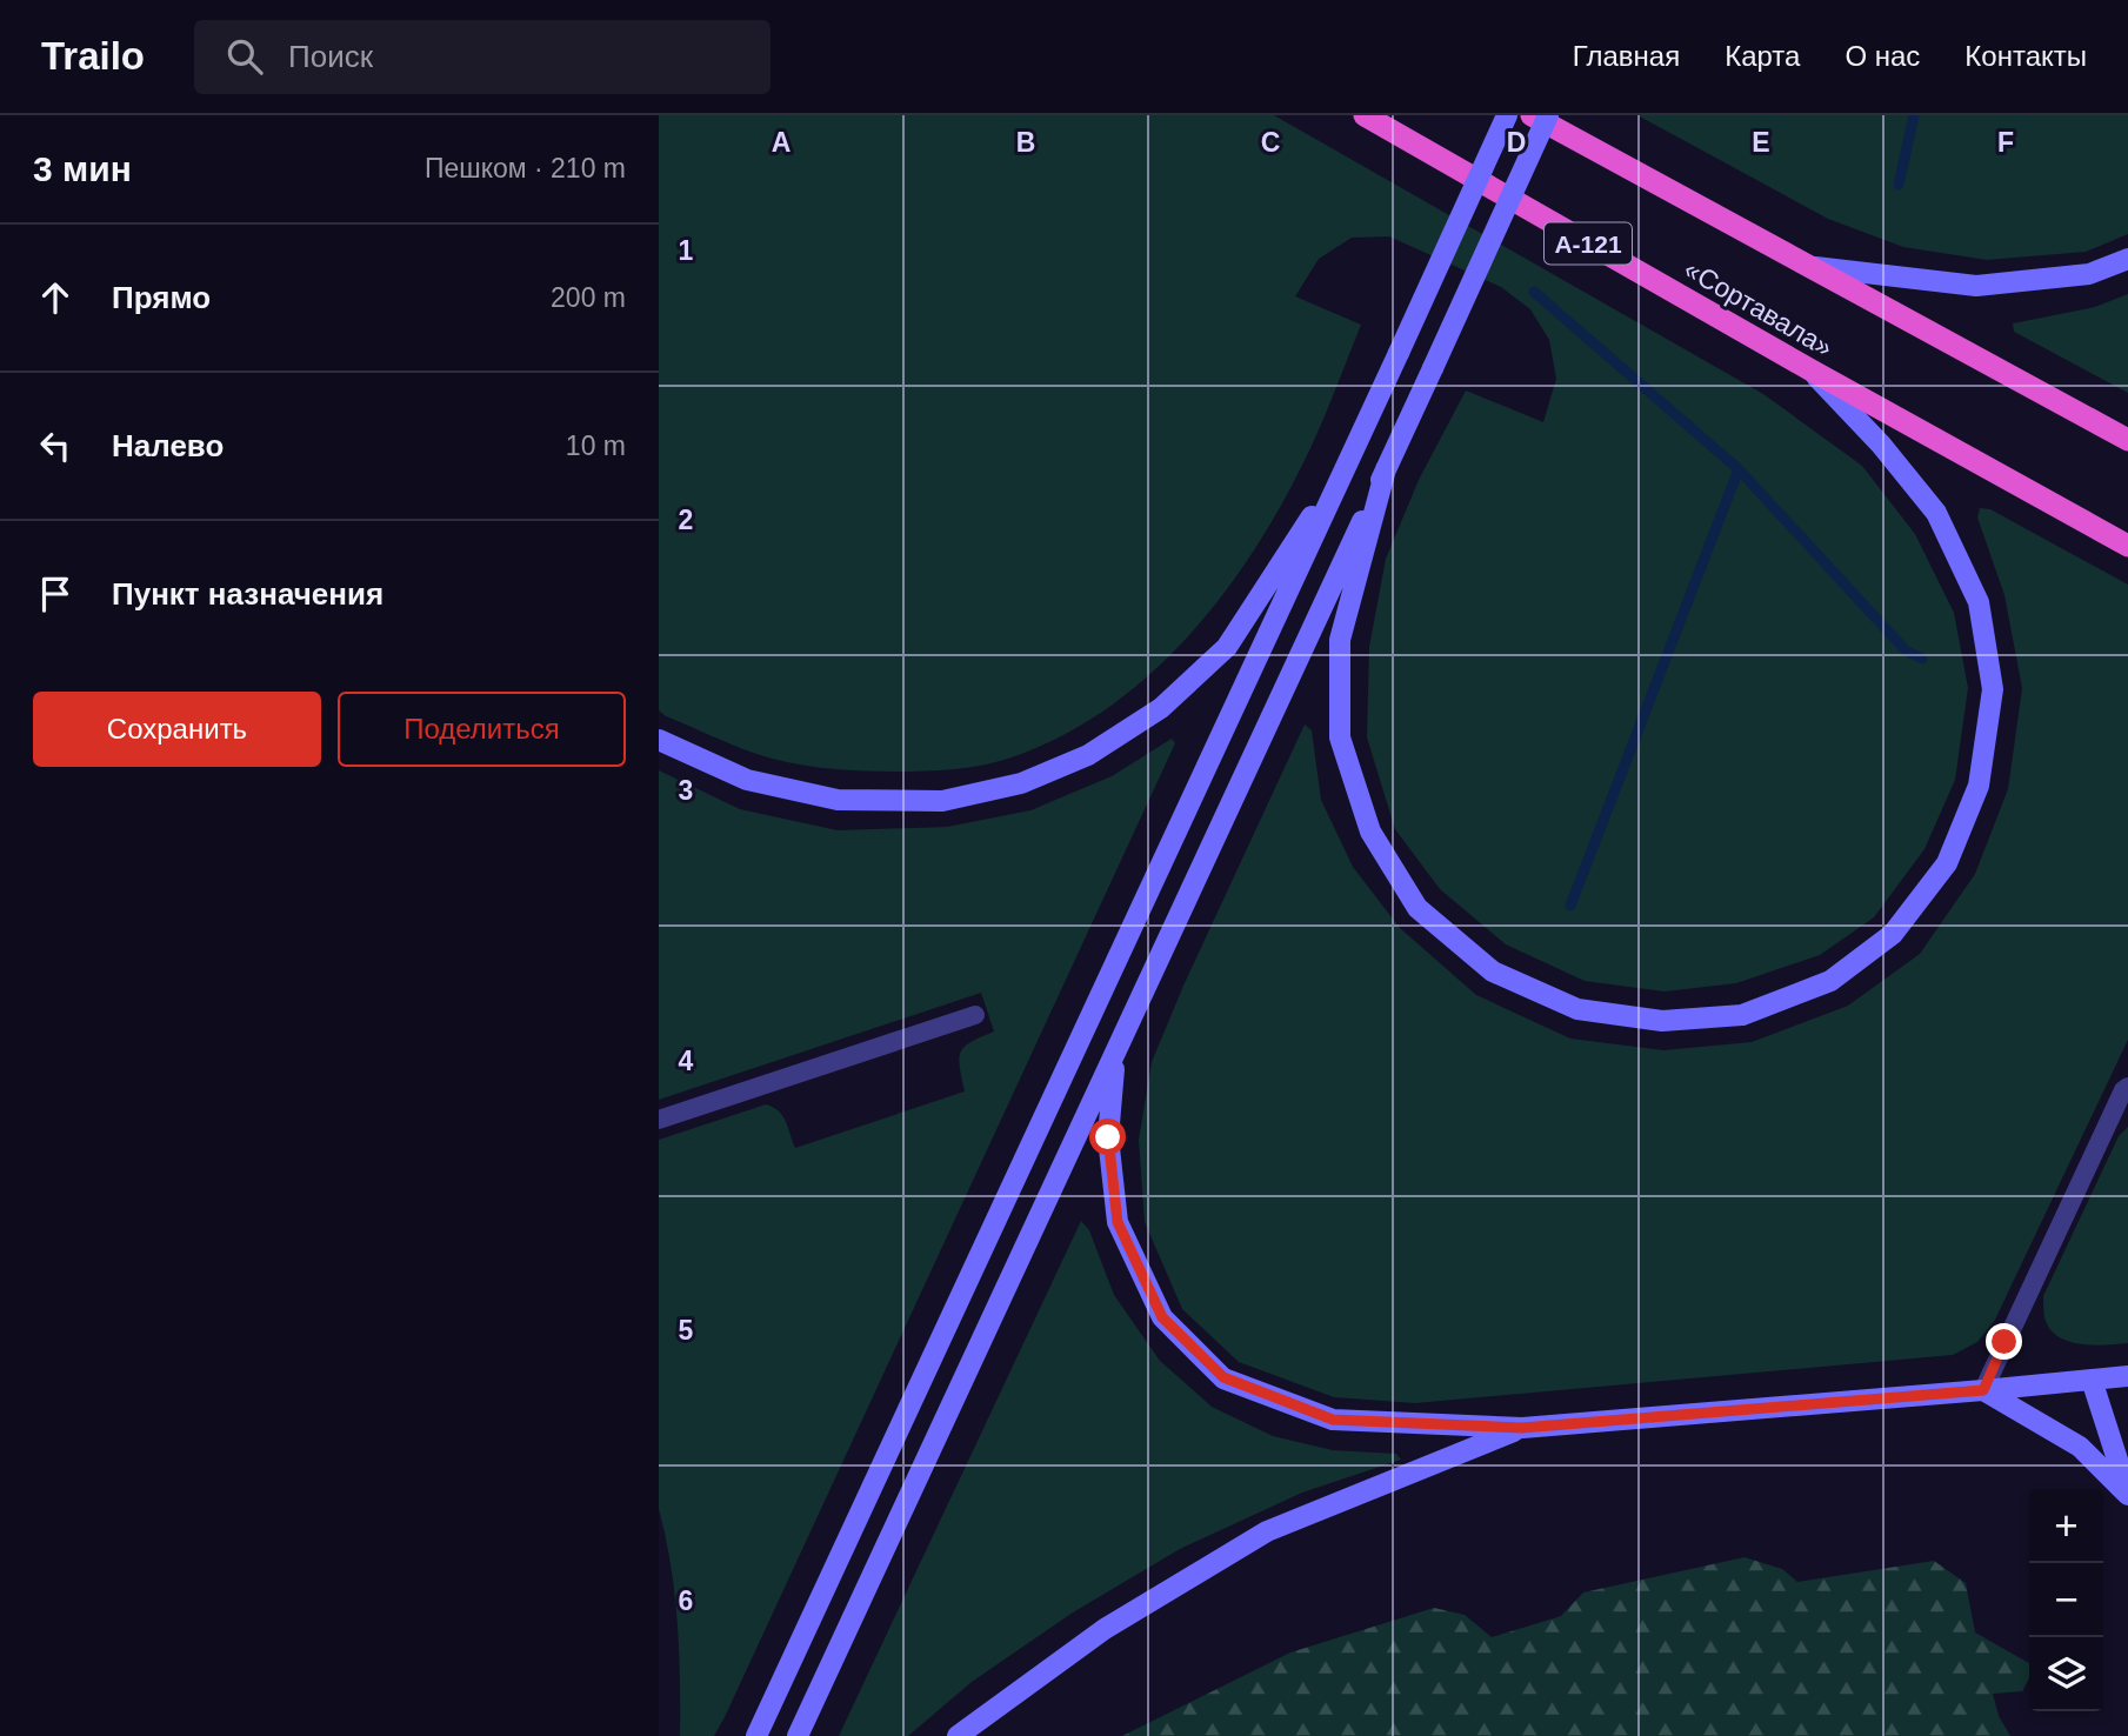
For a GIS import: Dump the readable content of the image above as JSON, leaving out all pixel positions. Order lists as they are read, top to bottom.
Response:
{
  "streets": {
    "highway": ["А-121", "«Сортавала»"]
  },
  "page": {
    "header": "Trailo",
    "search": "Поиск",
    "nav": [
      "Главная",
      "Карта",
      "О нас",
      "Контакты"
    ],
    "heading": ["3 мин", "Пешком · 210 m"],
    "list": [
      ["Прямо", "200 m"],
      ["Налево", "10 m"],
      "Пункт назначения"
    ],
    "buttons": ["Сохранить", "Поделиться"],
    "map_buttons": ["+", "−"]
  },
  "grid": {
    "columns": [
      "A",
      "B",
      "C",
      "D",
      "E",
      "F"
    ],
    "rows": [
      "1",
      "2",
      "3",
      "4",
      "5",
      "6"
    ]
  }
}
